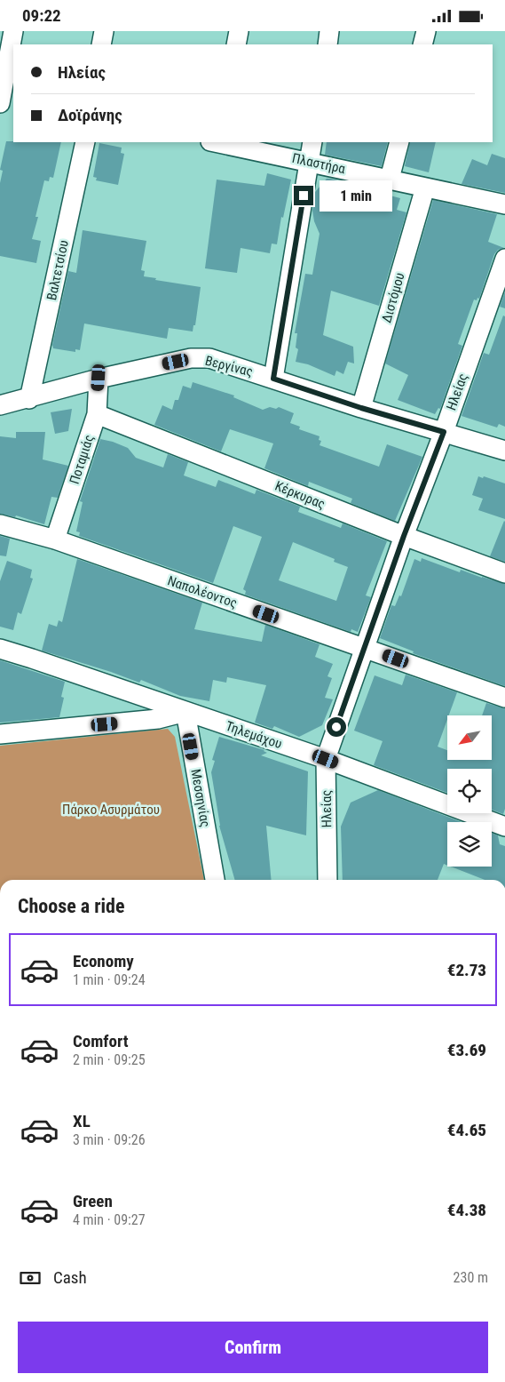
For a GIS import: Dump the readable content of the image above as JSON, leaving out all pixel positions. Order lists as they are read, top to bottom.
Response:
{
  "streets": {
    "street": [
      "Πλαστήρα",
      "Βαλτετσίου",
      "Διστόμου",
      "Βεργίνας",
      "Ηλείας",
      "Ποταμιάς",
      "Κέρκυρας",
      "Ναπολέοντος",
      "Τηλεμάχου",
      "Μεσσηνίας"
    ]
  },
  "crossings": [
    ["Πλαστήρα", "Διστόμου"],
    ["Βαλτετσίου", "Βεργίνας"],
    ["Διστόμου", "Βεργίνας"],
    ["Βεργίνας", "Ηλείας"],
    ["Βεργίνας", "Ποταμιάς"],
    ["Ηλείας", "Κέρκυρας"],
    ["Ηλείας", "Ναπολέοντος"],
    ["Ηλείας", "Τηλεμάχου"],
    ["Ποταμιάς", "Κέρκυρας"],
    ["Ποταμιάς", "Ναπολέοντος"],
    ["Τηλεμάχου", "Μεσσηνίας"]
  ],
  "parks": ["Πάρκο Ασυρμάτου"],
  "north": "bottom left",
  "page": {
    "status": "09:22",
    "banner": ["Ηλείας", "Δοϊράνης"],
    "bubble": "1 min",
    "heading": "Choose a ride",
    "list": [
      {
        "name": "Economy",
        "note": "1 min · 09:24",
        "value": "€2.73"
      },
      {
        "name": "Comfort",
        "note": "2 min · 09:25",
        "value": "€3.69"
      },
      {
        "name": "XL",
        "note": "3 min · 09:26",
        "value": "€4.65"
      },
      {
        "name": "Green",
        "note": "4 min · 09:27",
        "value": "€4.38"
      }
    ],
    "pay": ["Cash", "230 m"],
    "buttons": "Confirm"
  }
}
